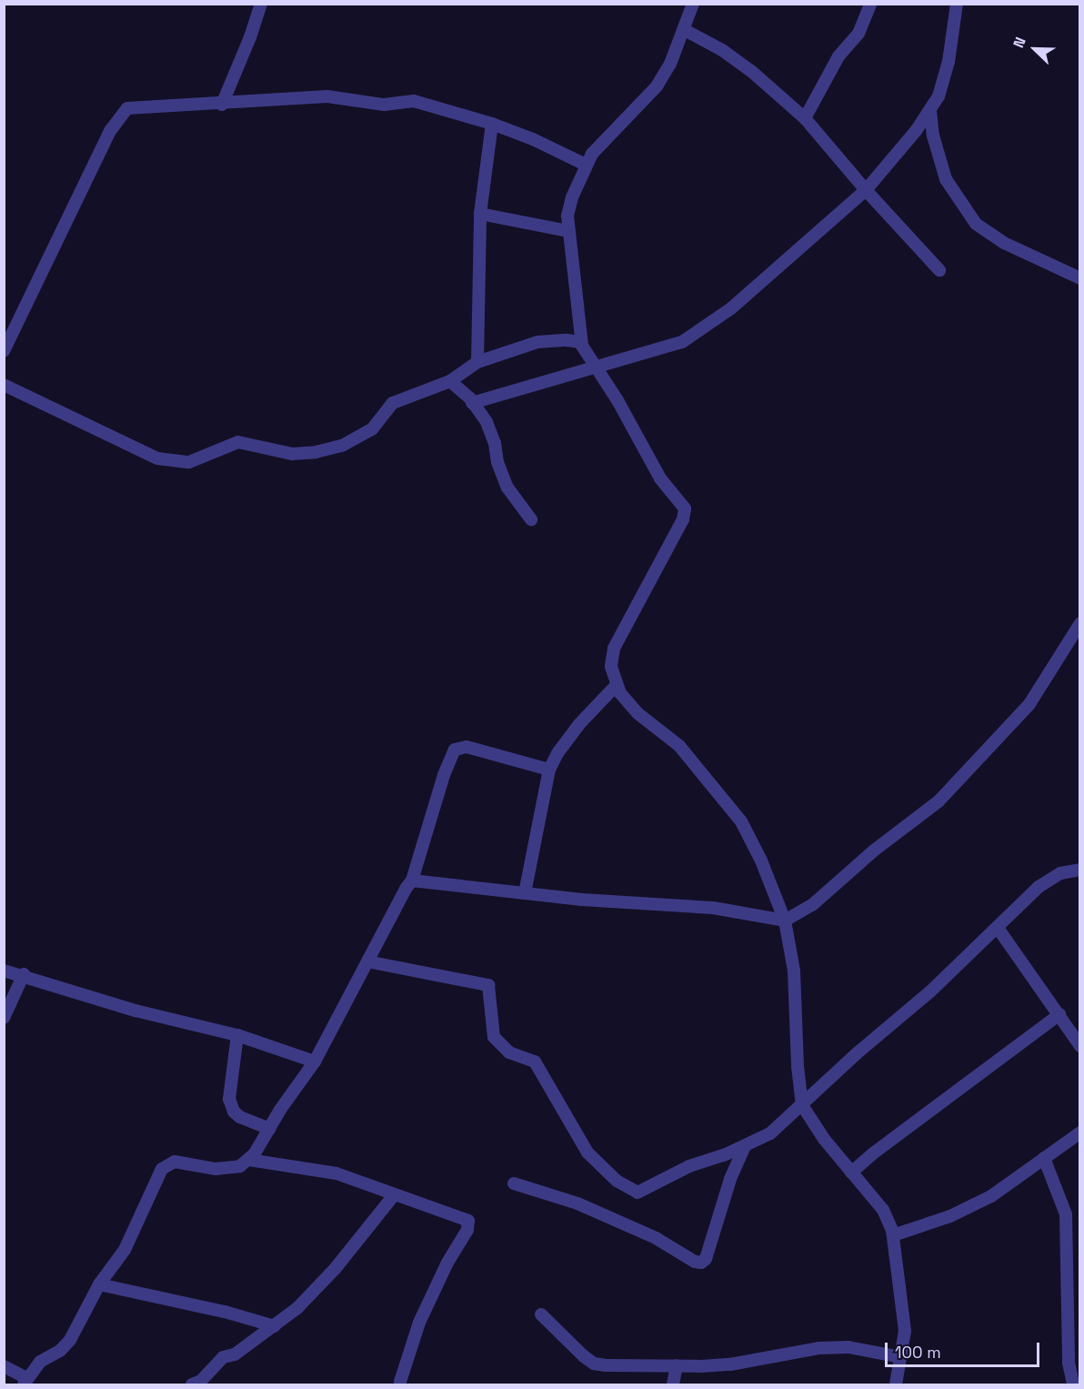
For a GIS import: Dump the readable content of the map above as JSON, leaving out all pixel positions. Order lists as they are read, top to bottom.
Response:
{
  "scale_bar": "100 m",
  "north": "top left"
}
